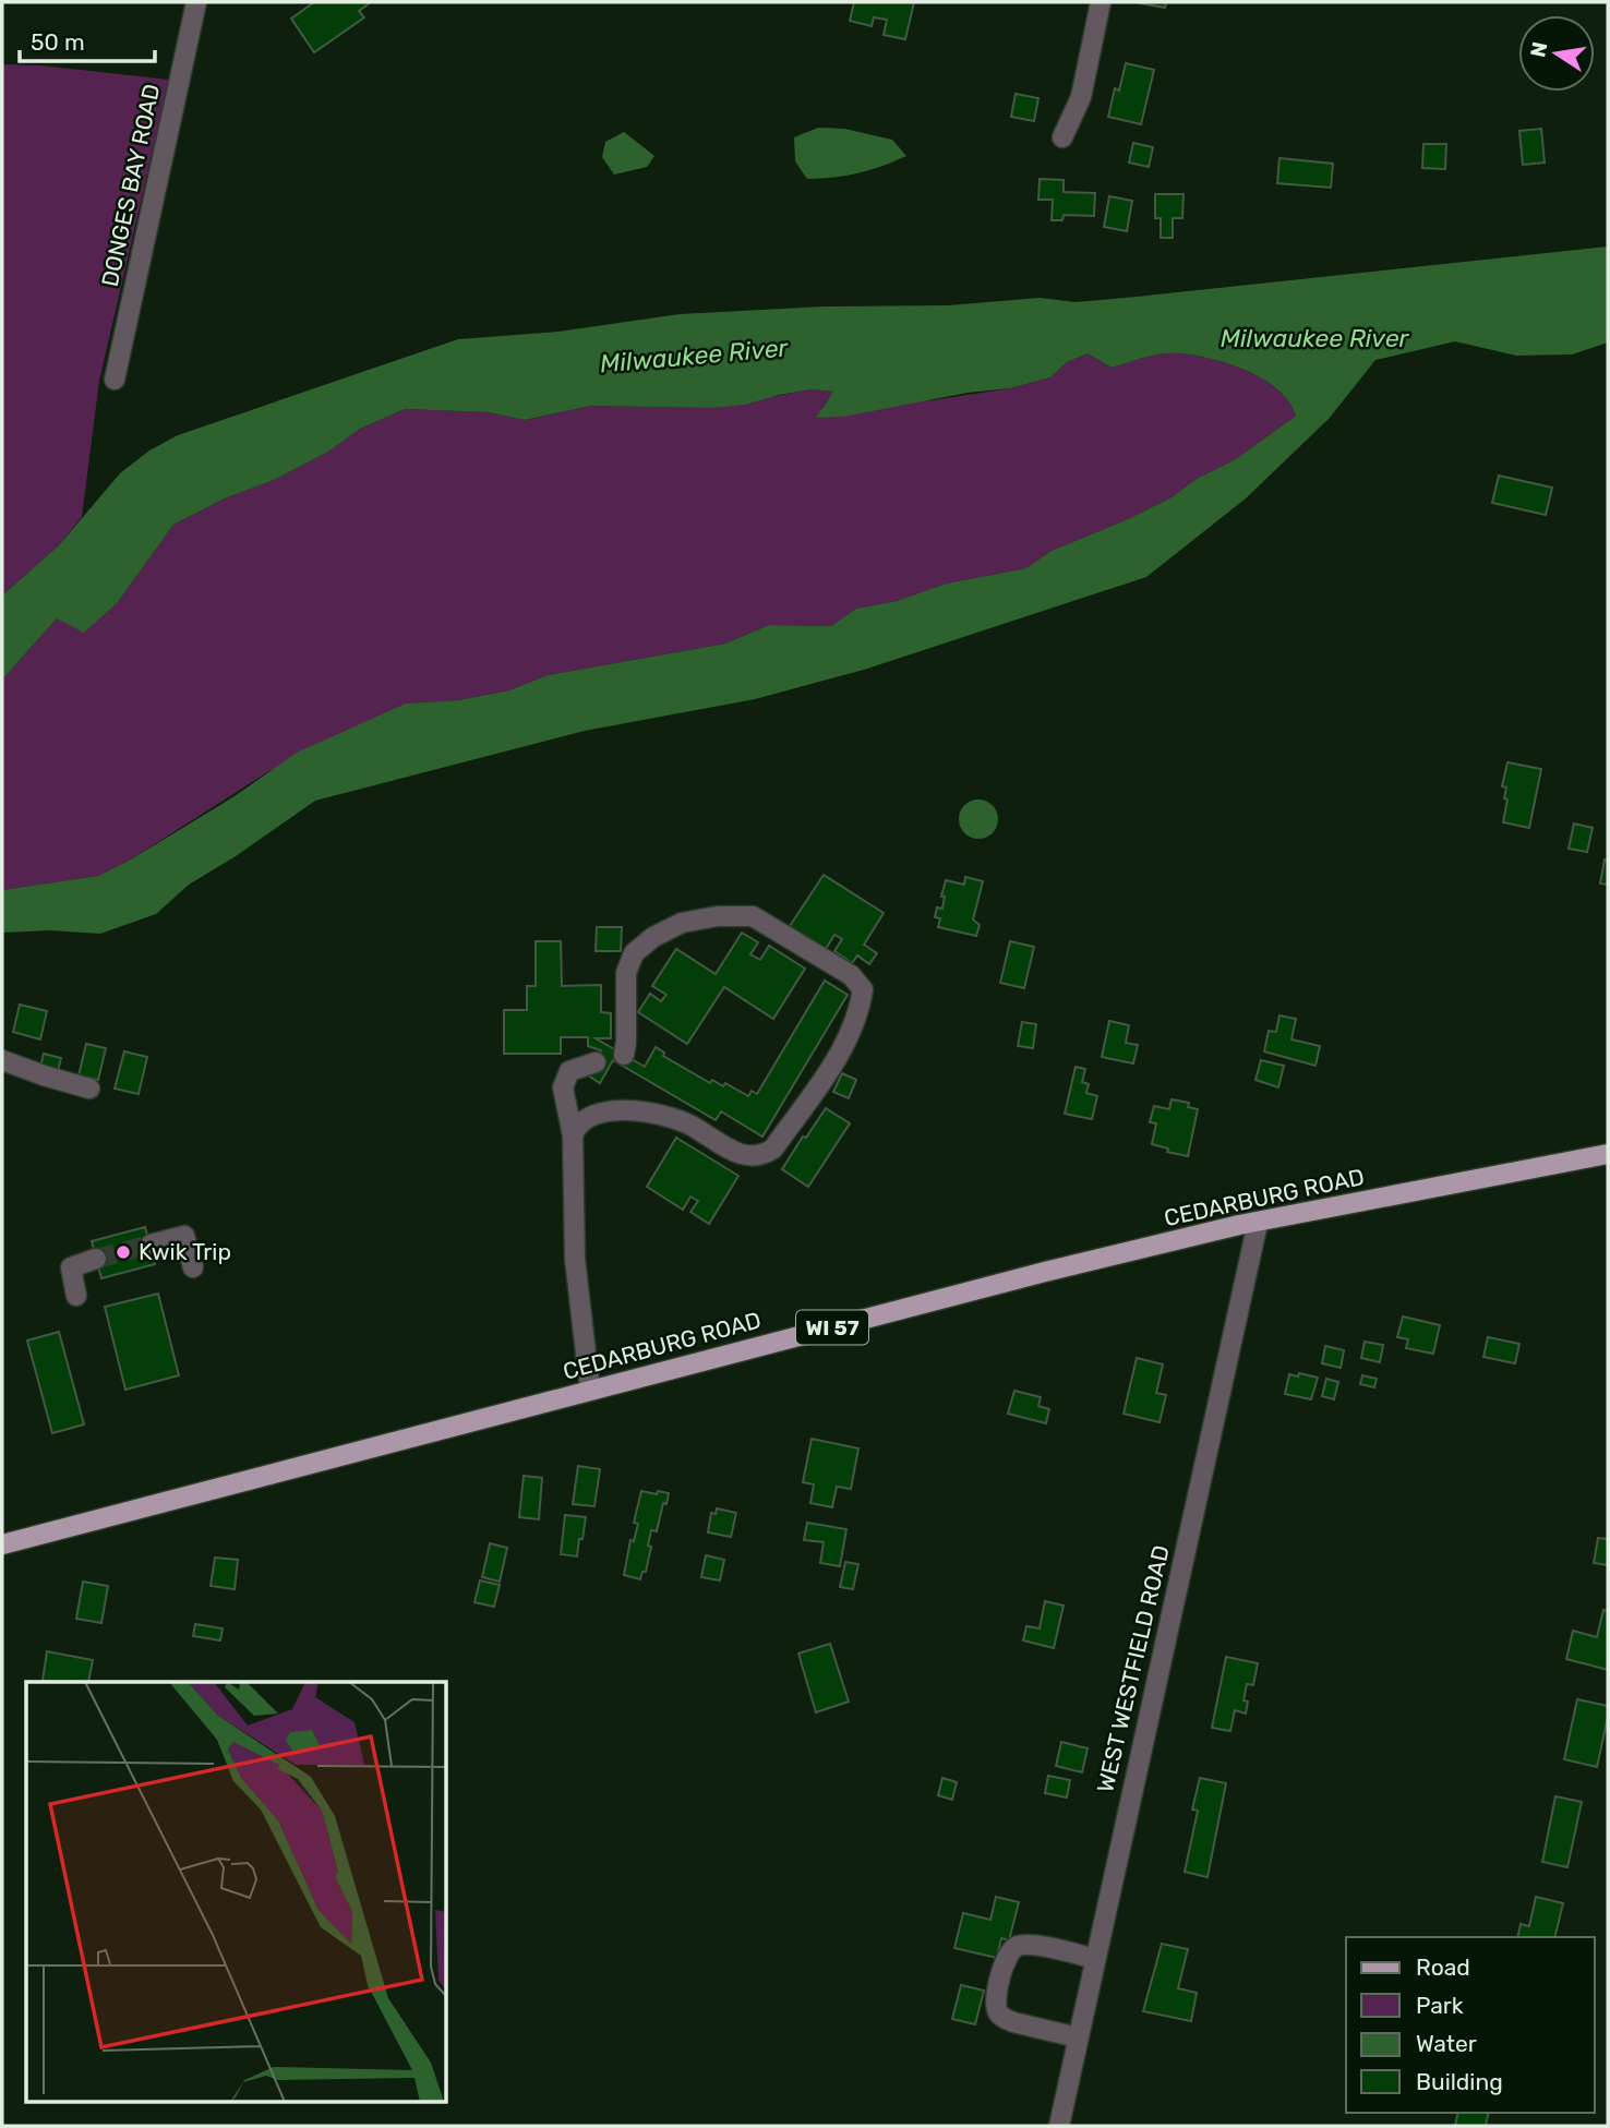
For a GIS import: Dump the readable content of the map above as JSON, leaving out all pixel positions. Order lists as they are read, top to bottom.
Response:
{
  "streets": {
    "main road": ["CEDARBURG ROAD", "WI 57"],
    "street": ["DONGES BAY ROAD", "WEST WESTFIELD ROAD"]
  },
  "crossings": [
    ["CEDARBURG ROAD", "WEST WESTFIELD ROAD"]
  ],
  "water": ["Milwaukee River"],
  "places": ["Kwik Trip"],
  "legend": [
    "Road",
    "Park",
    "Water",
    "Building"
  ],
  "scale_bar": "50 m",
  "north": "left"
}
